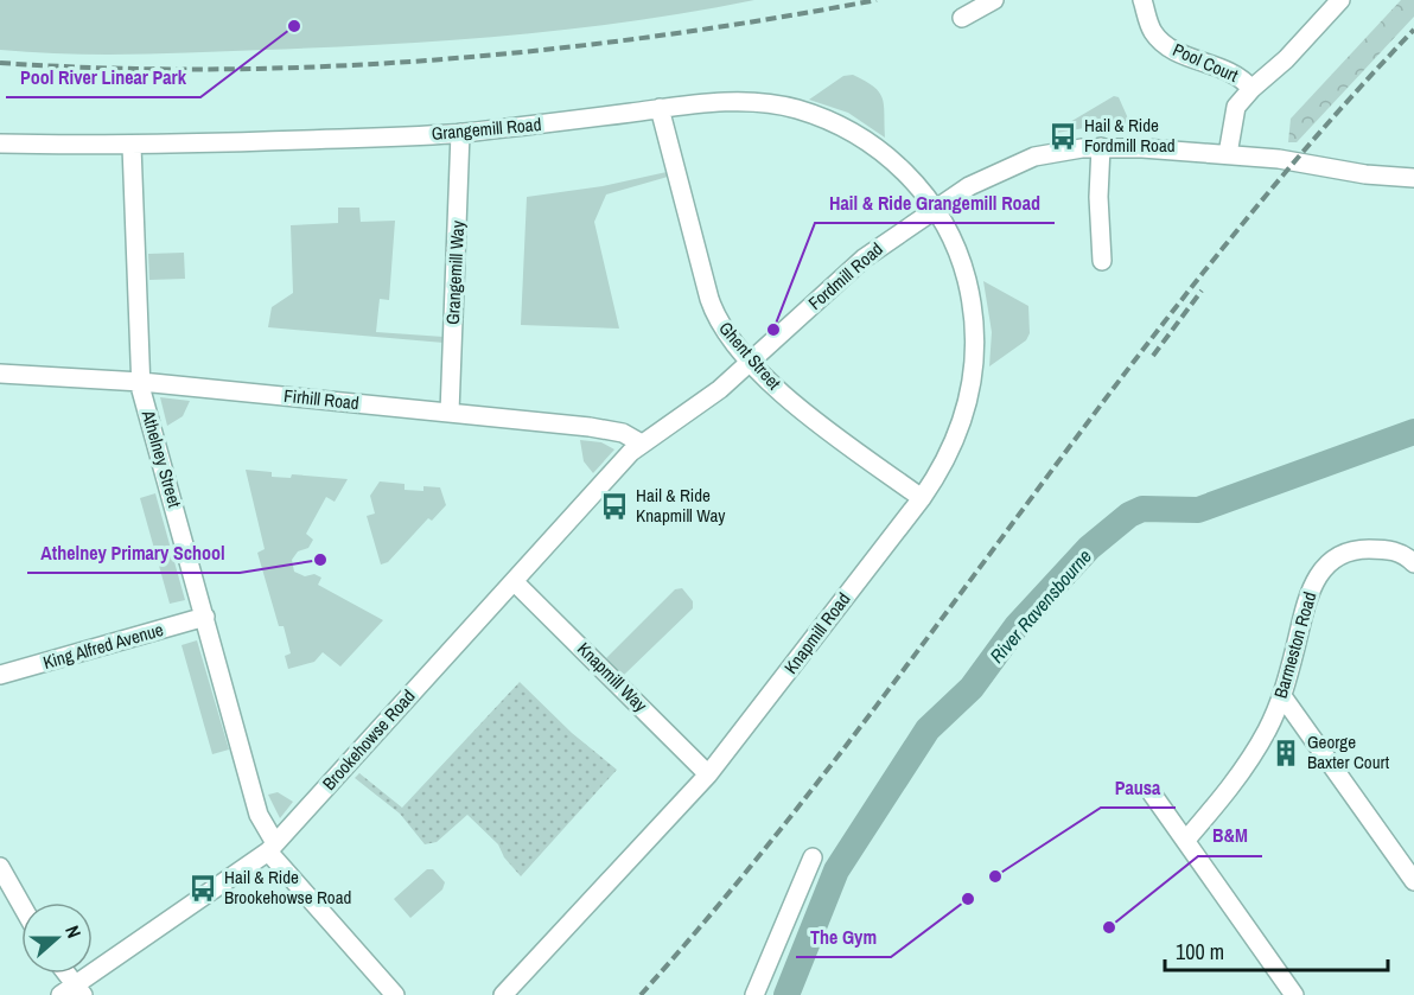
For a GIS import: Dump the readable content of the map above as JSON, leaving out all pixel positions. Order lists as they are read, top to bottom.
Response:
{
  "streets": {
    "street": [
      "Pool Court",
      "Grangemill Road",
      "Grangemill Way",
      "Fordmill Road",
      "Ghent Street",
      "Firhill Road",
      "Athelney Street",
      "Knapmill Road",
      "Barmeston Road",
      "King Alfred Avenue",
      "Knapmill Way",
      "Brookehowse Road"
    ]
  },
  "crossings": [
    ["Pool Court", "Fordmill Road"],
    ["Grangemill Road", "Grangemill Way"],
    ["Grangemill Road", "Fordmill Road"],
    ["Grangemill Road", "Ghent Street"],
    ["Grangemill Road", "Athelney Street"],
    ["Grangemill Road", "Knapmill Road"],
    ["Grangemill Way", "Firhill Road"],
    ["Fordmill Road", "Ghent Street"],
    ["Fordmill Road", "Firhill Road"],
    ["Fordmill Road", "Knapmill Road"],
    ["Fordmill Road", "Brookehowse Road"],
    ["Ghent Street", "Knapmill Road"],
    ["Firhill Road", "Athelney Street"],
    ["Firhill Road", "Brookehowse Road"],
    ["Athelney Street", "King Alfred Avenue"],
    ["Athelney Street", "Brookehowse Road"],
    ["Knapmill Road", "Knapmill Way"],
    ["Knapmill Way", "Brookehowse Road"]
  ],
  "water": ["River Ravensbourne"],
  "places": {
    "other": [
      "Pool River Linear Park",
      "Hail & Ride Grangemill Road",
      "Athelney Primary School",
      "Pausa",
      "The Gym",
      "B&M"
    ],
    "bus stop": ["Hail & Ride Fordmill Road", "Hail & Ride Knapmill Way", "Hail & Ride Brookehowse Road"],
    "building": ["George Baxter Court"]
  },
  "scale_bar": "100 m",
  "north": "right"
}
